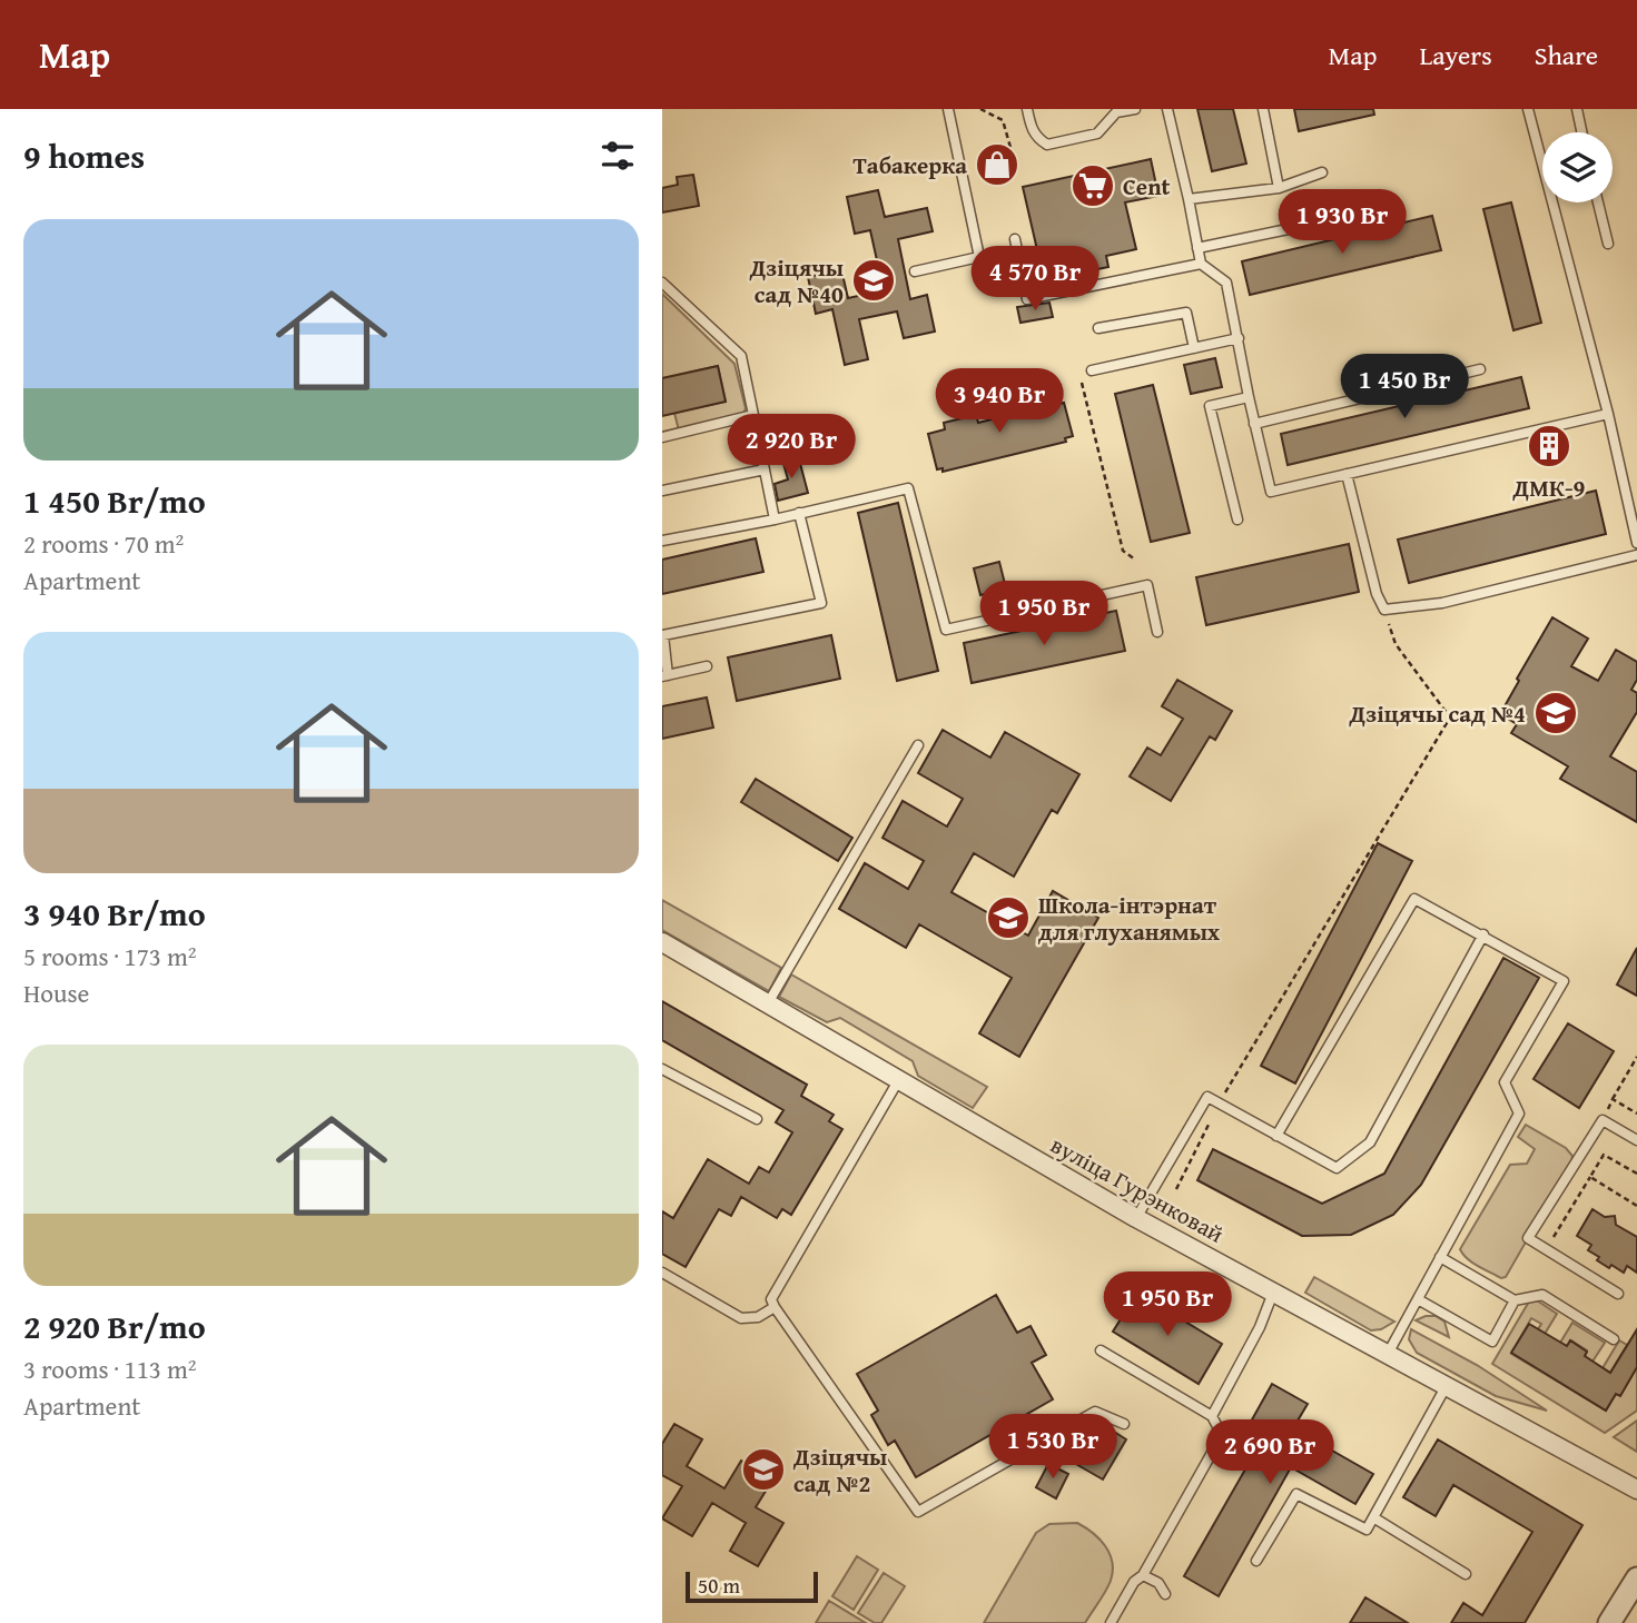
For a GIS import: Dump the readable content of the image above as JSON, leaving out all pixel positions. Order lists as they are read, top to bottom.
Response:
{
  "streets": {
    "street": ["вуліца Гурэнковай"]
  },
  "places": {
    "shop": ["Табакерка"],
    "supermarket": ["Cent"],
    "school or university": [
      "Дзіцячы сад №40",
      "Дзіцячы сад №4",
      "Школа-інтэрнат для глуханямых",
      "Дзіцячы сад №2"
    ],
    "building": ["ДМК-9"]
  },
  "scale_bar": "50 m",
  "page": {
    "header": "Map",
    "nav": ["Map", "Layers", "Share"],
    "heading": "9 homes",
    "price": [
      "1 930 Br",
      "4 570 Br",
      "1 450 Br",
      "3 940 Br",
      "2 920 Br",
      "1 950 Br",
      "1 950 Br",
      "1 530 Br",
      "2 690 Br"
    ],
    "list": [
      {
        "name": "1 450 Br/mo",
        "note": "2 rooms · 70 m² · Apartment"
      },
      {
        "name": "3 940 Br/mo",
        "note": "5 rooms · 173 m² · House"
      },
      {
        "name": "2 920 Br/mo",
        "note": "3 rooms · 113 m² · Apartment"
      }
    ],
    "scale": "50 m"
  }
}
